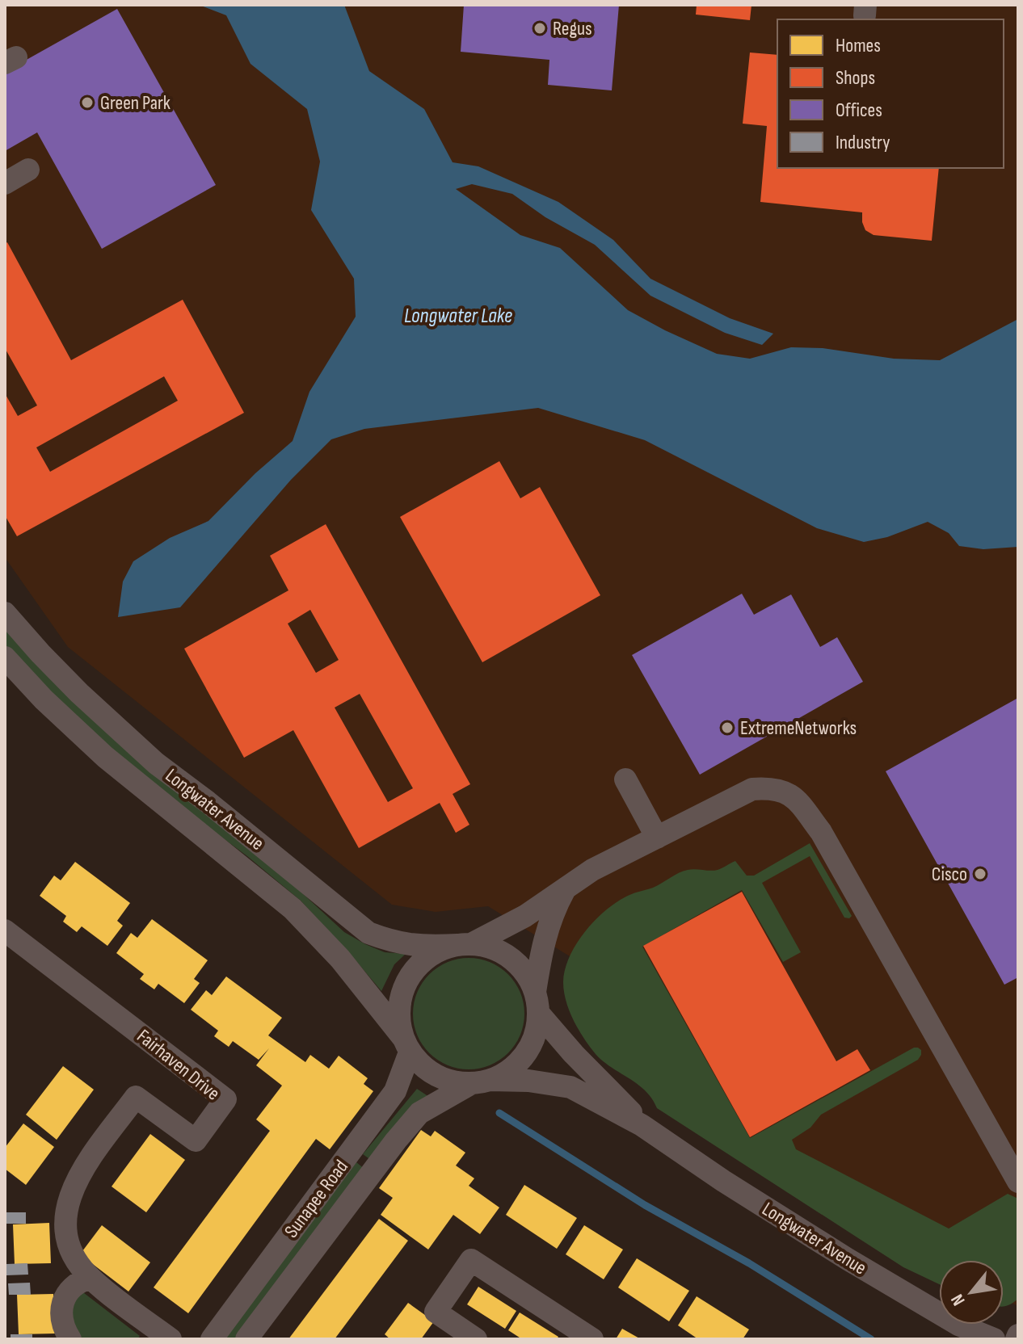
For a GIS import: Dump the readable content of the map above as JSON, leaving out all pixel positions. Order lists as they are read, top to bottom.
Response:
{
  "streets": {
    "street": ["Longwater Avenue", "Fairhaven Drive", "Sunapee Road"]
  },
  "crossings": [
    ["Longwater Avenue", "Sunapee Road"]
  ],
  "water": ["Longwater Lake"],
  "places": [
    "Regus",
    "Green Park",
    "ExtremeNetworks",
    "Cisco"
  ],
  "legend": [
    "Homes",
    "Shops",
    "Offices",
    "Industry"
  ],
  "north": "bottom left"
}
